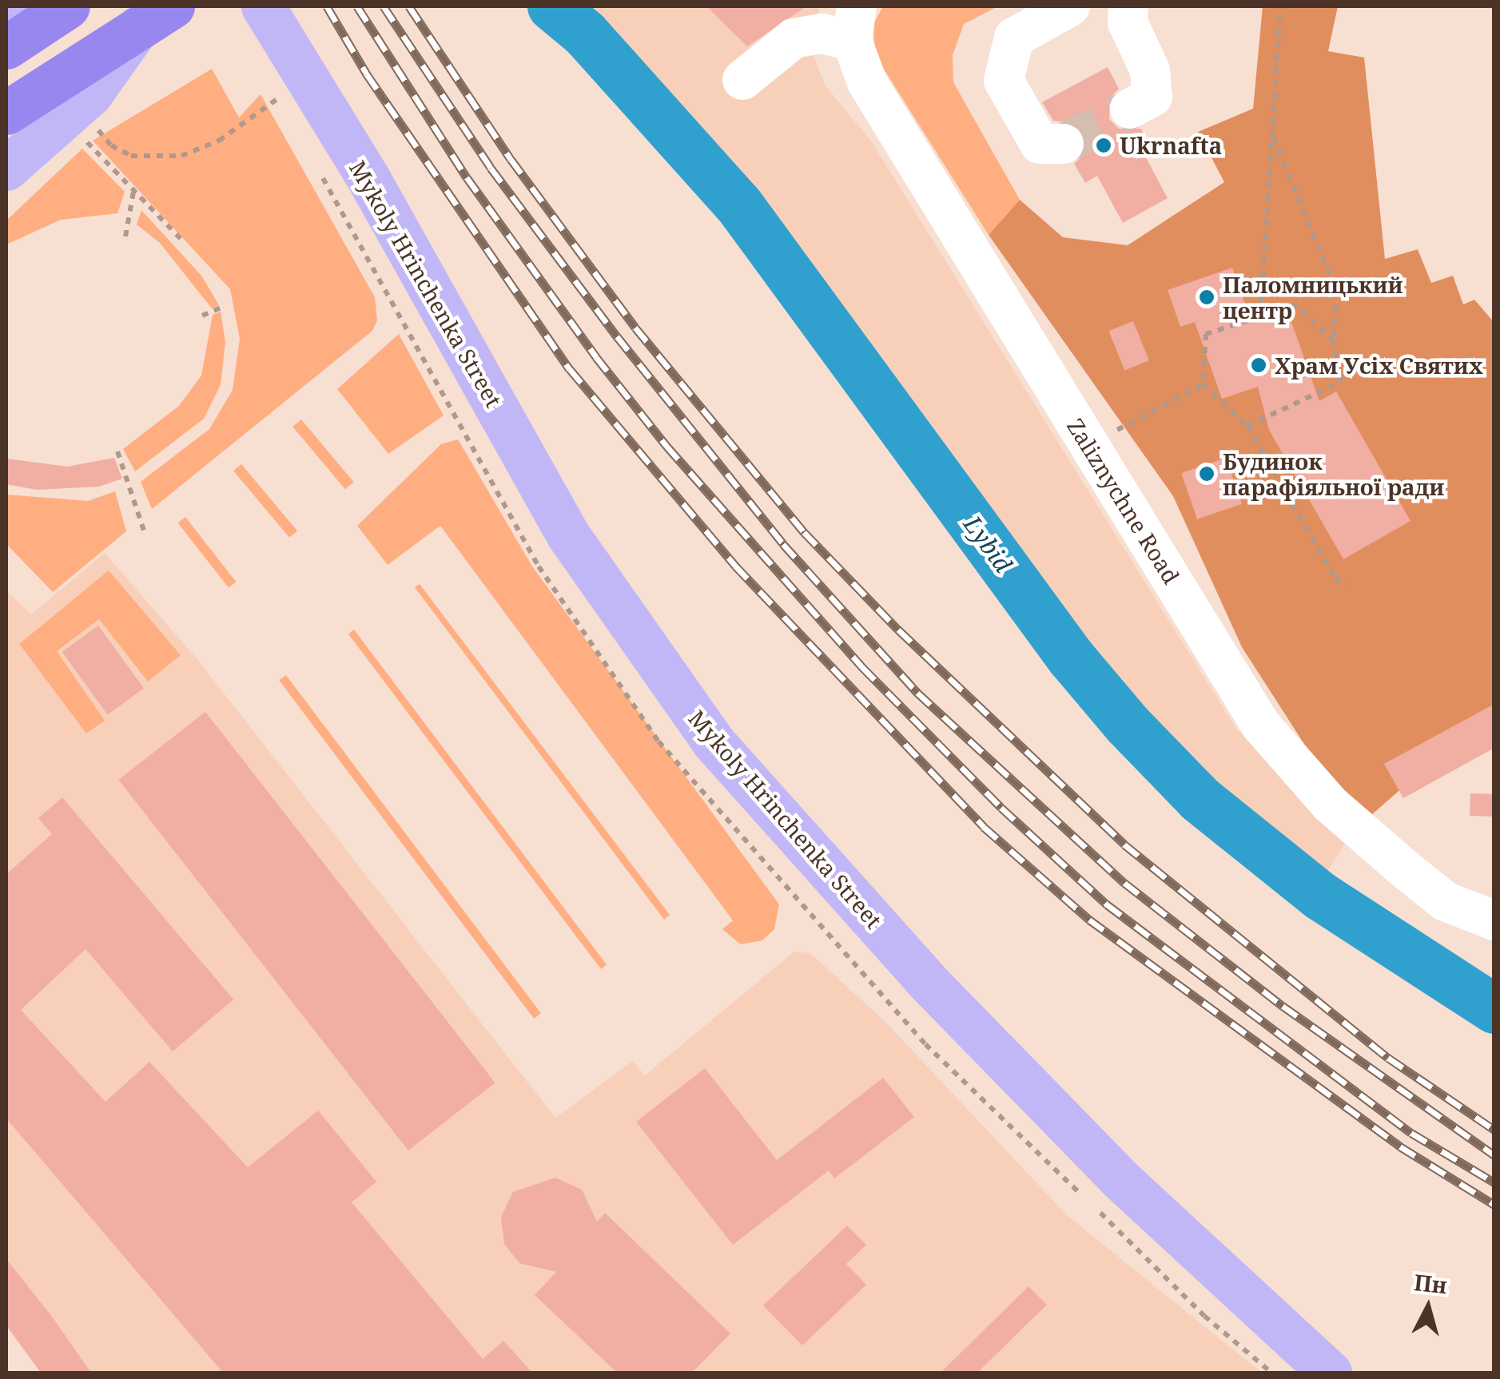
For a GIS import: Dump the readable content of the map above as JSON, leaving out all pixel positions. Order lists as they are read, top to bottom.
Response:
{
  "streets": {
    "main road": ["Mykoly Hrinchenka Street"],
    "street": ["Zaliznychne Road"]
  },
  "water": ["Lybid"],
  "places": [
    "Ukrnafta",
    "Паломницький центр",
    "Храм Усіх Святих",
    "Будинок парафіяльної ради"
  ],
  "north": "top"
}
